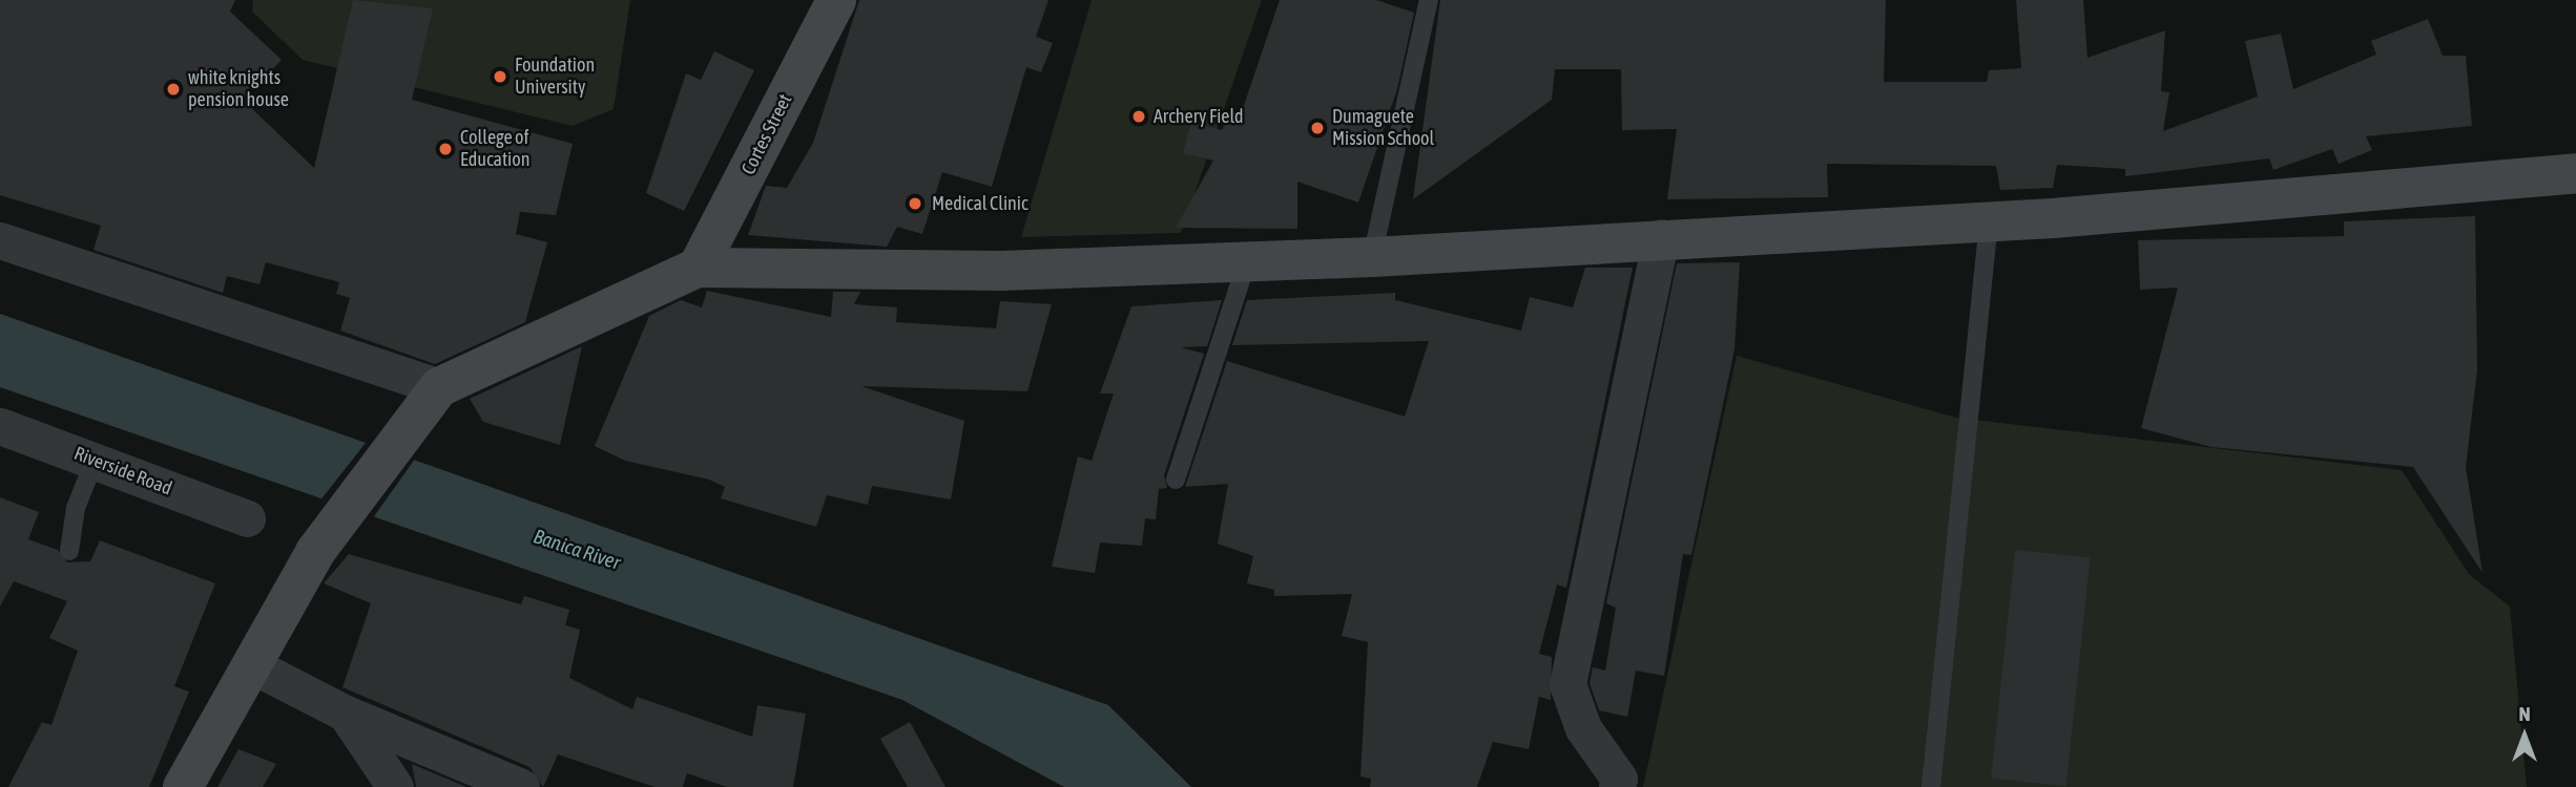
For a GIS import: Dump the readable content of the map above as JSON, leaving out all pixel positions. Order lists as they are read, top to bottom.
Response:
{
  "streets": {
    "street": ["Cortes Street", "Riverside Road"]
  },
  "water": ["Banica River"],
  "places": [
    "Foundation University",
    "white knights pension house",
    "Archery Field",
    "Dumaguete Mission School",
    "College of Education",
    "Medical Clinic"
  ],
  "north": "top"
}
